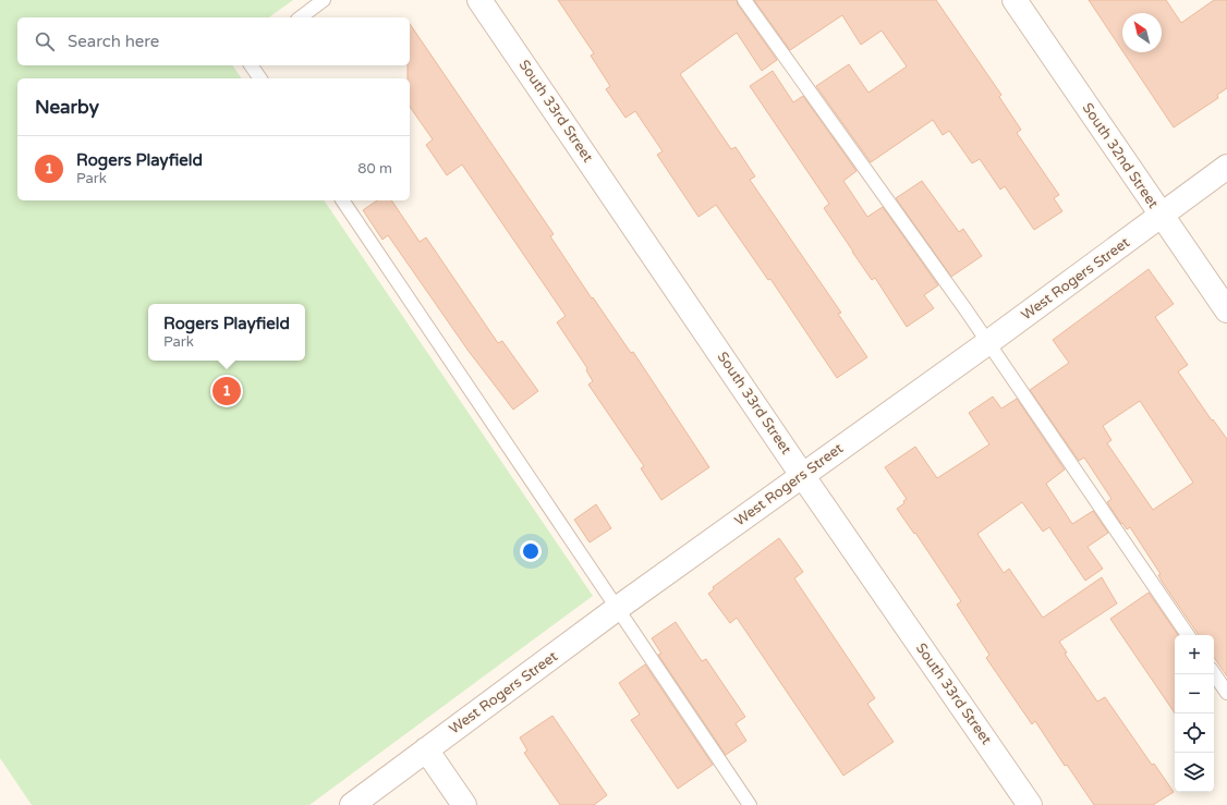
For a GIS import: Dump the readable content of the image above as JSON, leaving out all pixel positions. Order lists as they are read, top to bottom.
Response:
{
  "streets": {
    "street": ["South 33rd Street", "South 32nd Street", "West Rogers Street"]
  },
  "crossings": [
    ["South 33rd Street", "West Rogers Street"],
    ["South 32nd Street", "West Rogers Street"]
  ],
  "north": "top left",
  "page": {
    "search": "Search here",
    "heading": "Nearby",
    "list": [
      {
        "mark": "1",
        "name": "Rogers Playfield",
        "note": "Park",
        "value": "80 m"
      }
    ],
    "popup": ["Rogers Playfield", "Park"],
    "pins": "1",
    "map_buttons": ["+", "−"]
  }
}
